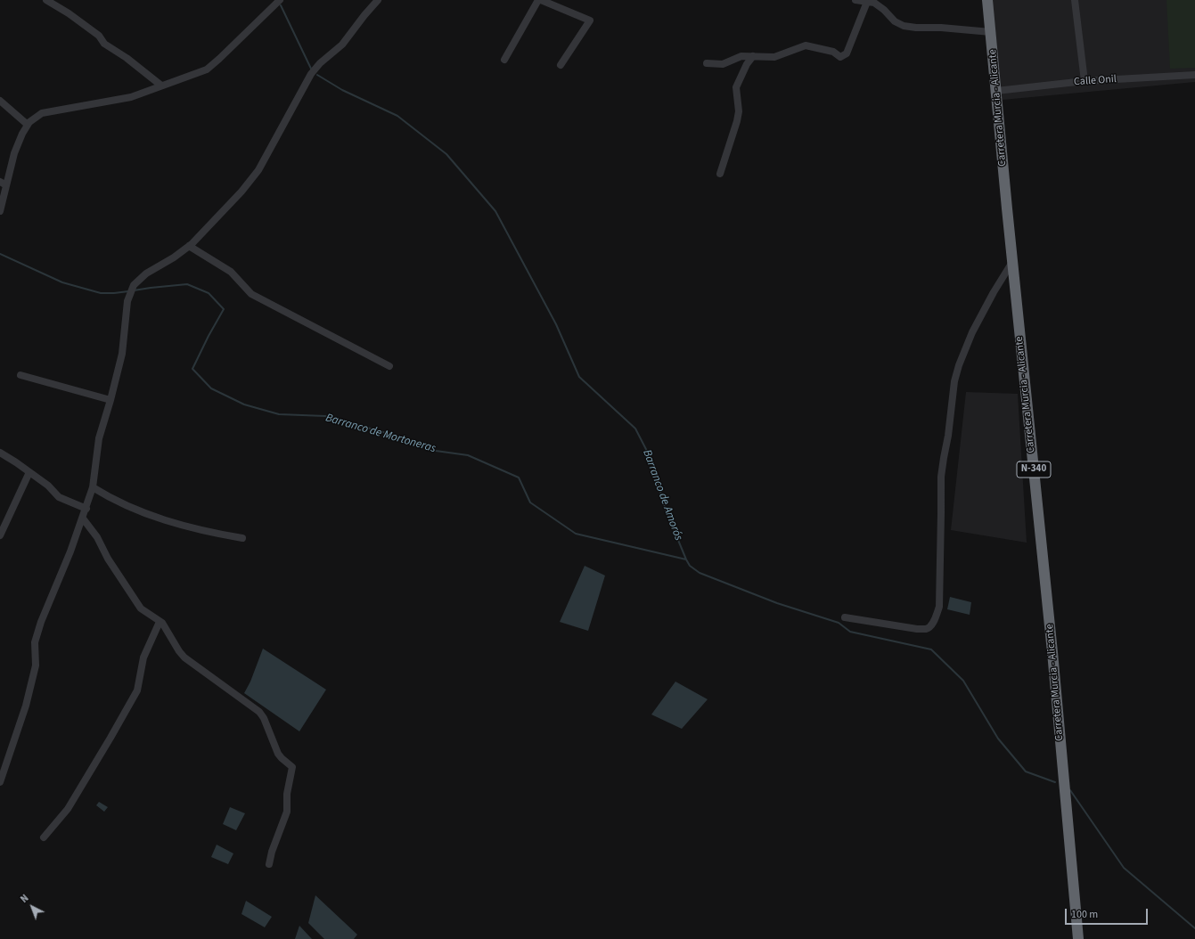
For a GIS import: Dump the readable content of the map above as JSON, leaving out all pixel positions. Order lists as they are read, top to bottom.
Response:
{
  "streets": {
    "highway": ["Carretera Murcia - Alicante", "N-340"],
    "street": ["Calle Onil"]
  },
  "crossings": [
    ["Calle Onil", "Carretera Murcia - Alicante"]
  ],
  "water": ["Barranco de Mortoneras", "Barranco de Amorós"],
  "scale_bar": "100 m",
  "north": "top left"
}
